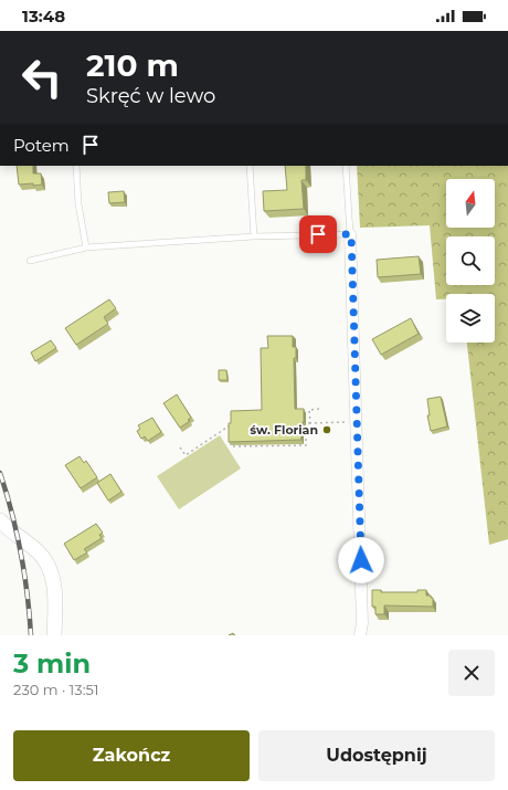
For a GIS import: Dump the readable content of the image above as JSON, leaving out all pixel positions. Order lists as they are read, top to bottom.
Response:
{
  "places": ["św. Florian"],
  "north": "top",
  "page": {
    "status": "13:48",
    "turn": ["210 m", "Skręć w lewo"],
    "then": "Potem",
    "heading": ["3 min", "230 m · 13:51"],
    "buttons": ["Zakończ", "Udostępnij"]
  }
}
